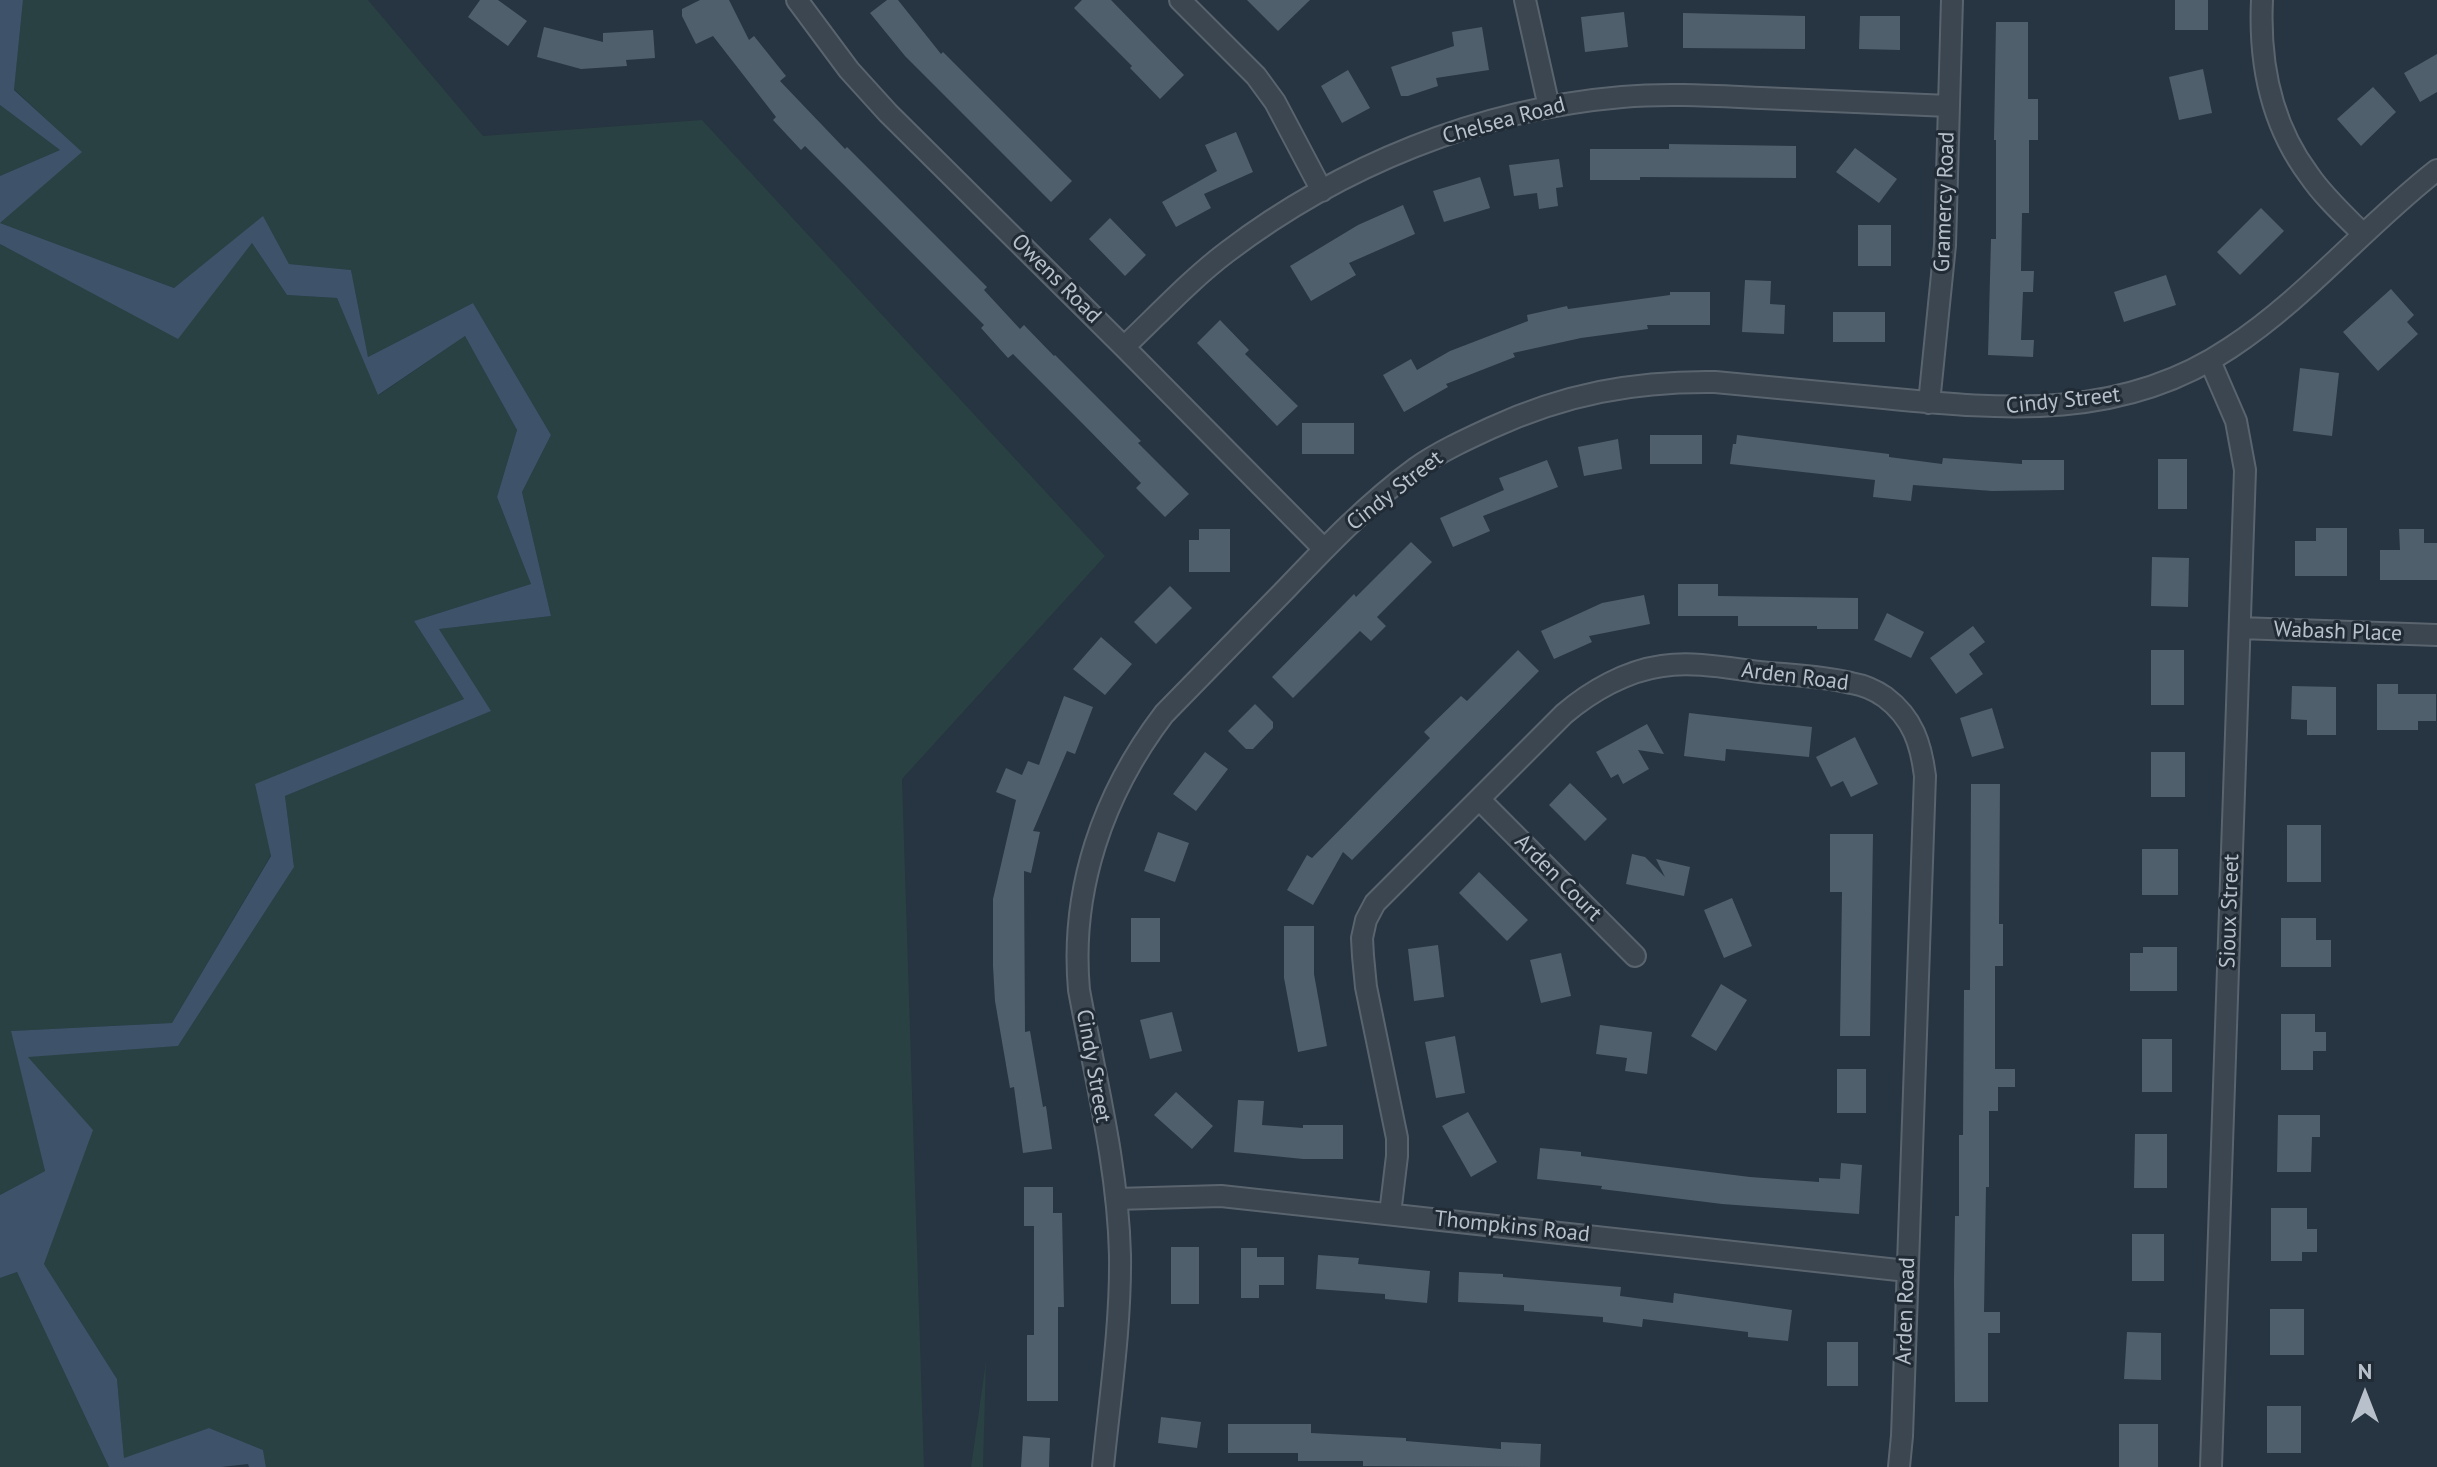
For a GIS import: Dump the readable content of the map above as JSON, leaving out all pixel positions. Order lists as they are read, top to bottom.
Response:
{
  "streets": {
    "street": [
      "Chelsea Road",
      "Gramercy Road",
      "Owens Road",
      "Cindy Street",
      "Wabash Place",
      "Arden Road",
      "Arden Court",
      "Sioux Street",
      "Thompkins Road"
    ]
  },
  "crossings": [
    ["Chelsea Road", "Gramercy Road"],
    ["Chelsea Road", "Owens Road"],
    ["Gramercy Road", "Cindy Street"],
    ["Owens Road", "Cindy Street"],
    ["Cindy Street", "Sioux Street"],
    ["Cindy Street", "Thompkins Road"],
    ["Wabash Place", "Sioux Street"],
    ["Arden Road", "Arden Court"],
    ["Arden Road", "Thompkins Road"]
  ],
  "north": "top"
}
